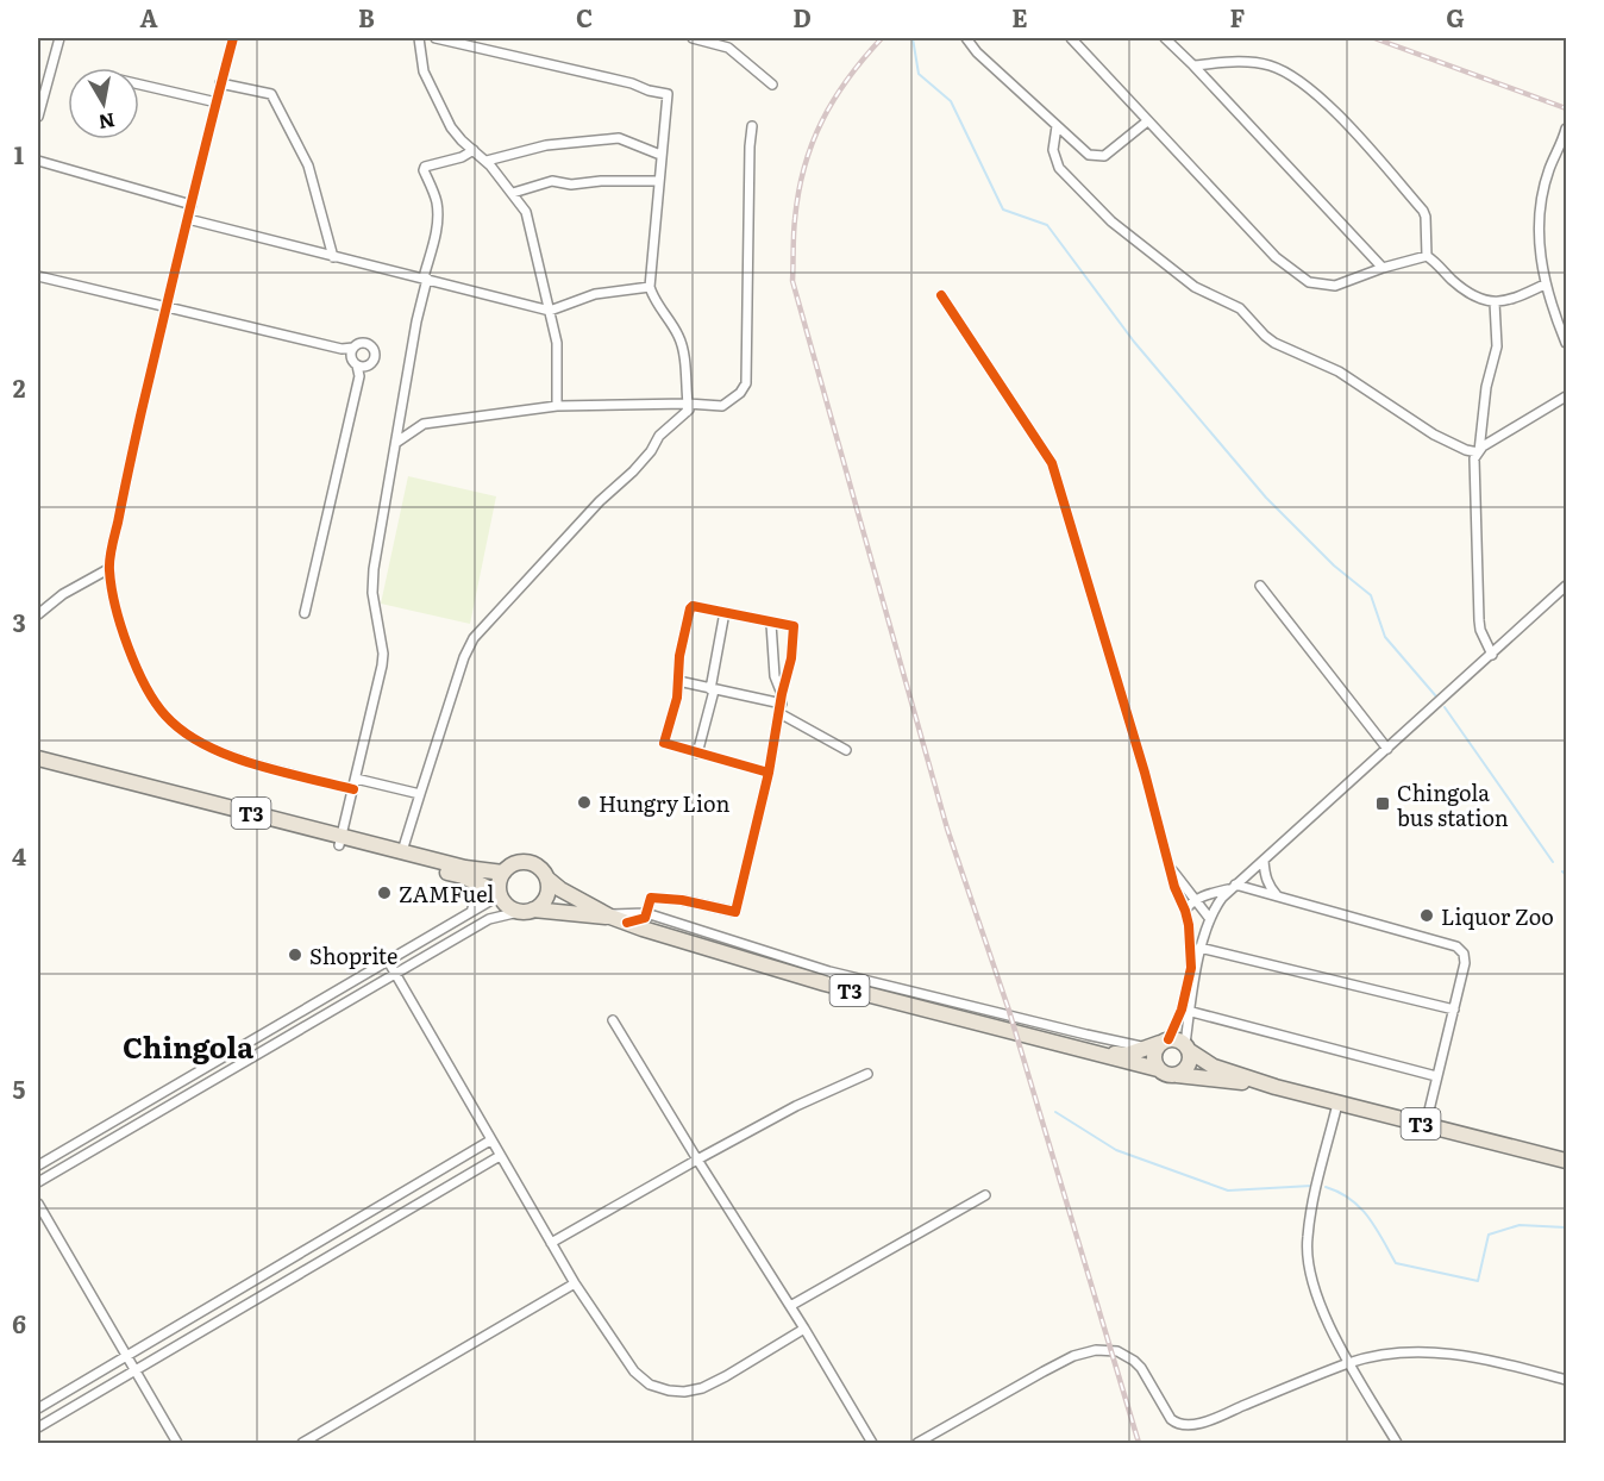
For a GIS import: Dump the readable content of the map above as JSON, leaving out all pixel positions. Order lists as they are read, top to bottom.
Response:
{
  "streets": {
    "highway": ["T3"]
  },
  "districts": ["Chingola"],
  "places": {
    "other": [
      "Hungry Lion",
      "ZAMFuel",
      "Liquor Zoo",
      "Shoprite"
    ],
    "transit": ["Chingola bus station"]
  },
  "north": "bottom",
  "grid": {
    "columns": [
      "A",
      "B",
      "C",
      "D",
      "E",
      "F",
      "G"
    ],
    "rows": [
      "1",
      "2",
      "3",
      "4",
      "5",
      "6"
    ]
  }
}
